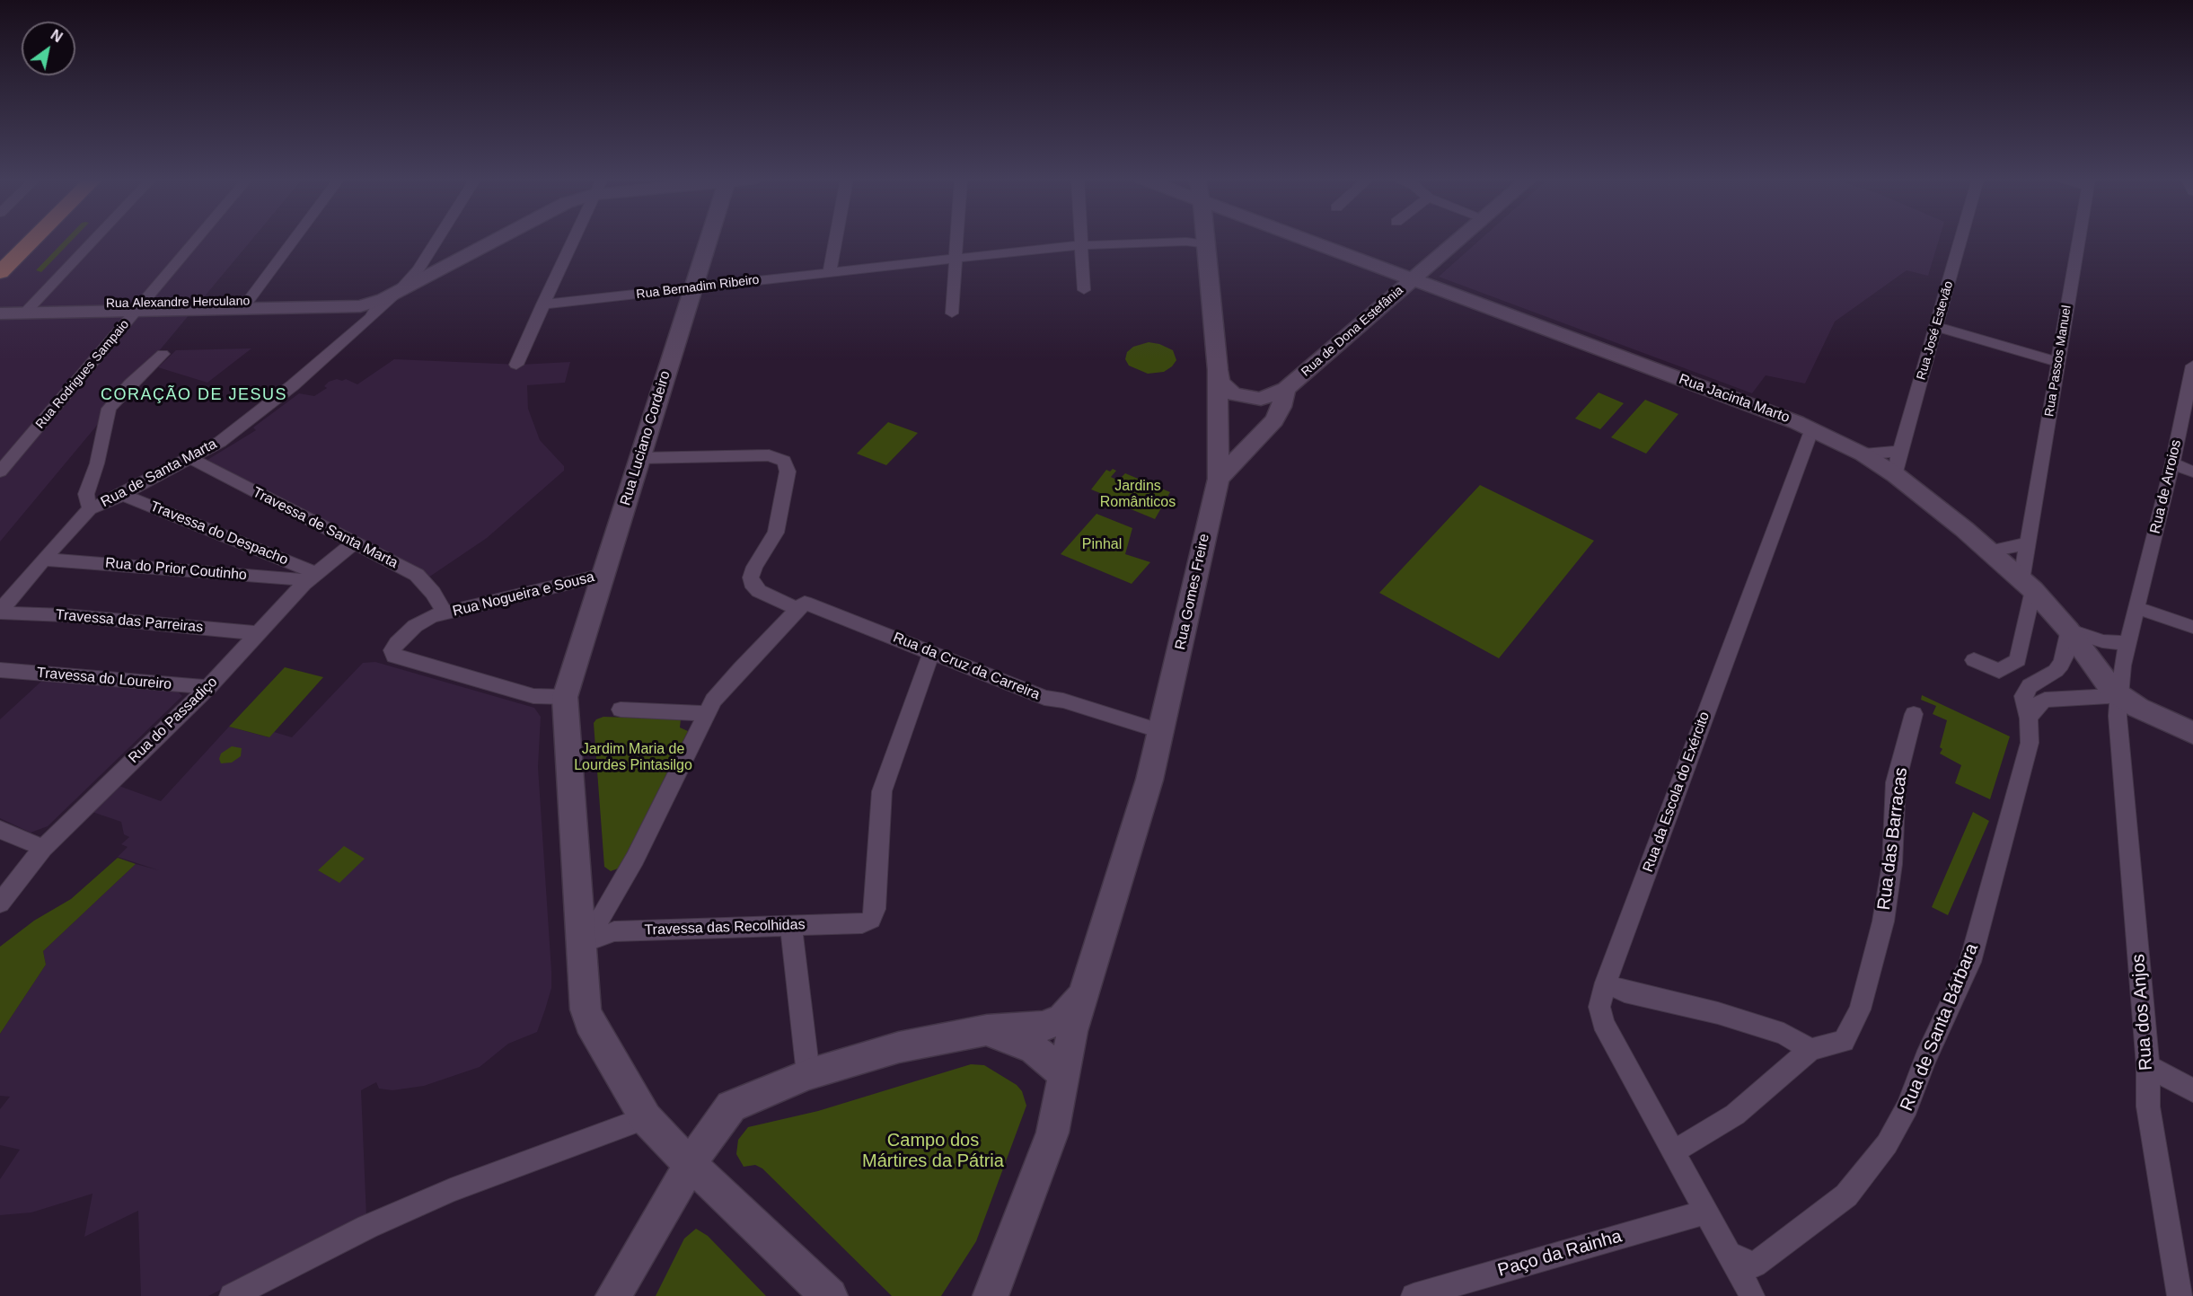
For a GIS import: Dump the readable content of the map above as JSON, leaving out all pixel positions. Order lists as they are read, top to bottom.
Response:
{
  "streets": {
    "street": [
      "Rua Bernadim Ribeiro",
      "Rua Alexandre Herculano",
      "Rua José Estevão",
      "Rua de Dona Estefânia",
      "Rua Passos Manuel",
      "Rua Rodrigues Sampaio",
      "Rua Jacinta Marto",
      "Rua Luciano Cordeiro",
      "Rua de Santa Marta",
      "Rua de Arroios",
      "Travessa de Santa Marta",
      "Travessa do Despacho",
      "Rua do Prior Coutinho",
      "Rua Gomes Freire",
      "Rua Nogueira e Sousa",
      "Travessa das Parreiras",
      "Rua da Cruz da Carreira",
      "Travessa do Loureiro",
      "Rua do Passadiço",
      "Rua da Escola do Exército",
      "Rua das Barracas",
      "Travessa das Recolhidas",
      "Rua dos Anjos",
      "Rua de Santa Bárbara",
      "Paço da Rainha"
    ]
  },
  "crossings": [
    ["Rua Bernadim Ribeiro", "Rua Luciano Cordeiro"],
    ["Rua Bernadim Ribeiro", "Rua Gomes Freire"],
    ["Rua Alexandre Herculano", "Rua Rodrigues Sampaio"],
    ["Rua Alexandre Herculano", "Rua de Santa Marta"],
    ["Rua José Estevão", "Rua Jacinta Marto"],
    ["Rua de Dona Estefânia", "Rua Jacinta Marto"],
    ["Rua Passos Manuel", "Rua Jacinta Marto"],
    ["Rua Jacinta Marto", "Rua da Escola do Exército"],
    ["Rua Jacinta Marto", "Rua dos Anjos"],
    ["Rua Jacinta Marto", "Rua de Santa Bárbara"],
    ["Rua Luciano Cordeiro", "Rua Nogueira e Sousa"],
    ["Rua Luciano Cordeiro", "Rua da Cruz da Carreira"],
    ["Rua de Santa Marta", "Travessa de Santa Marta"],
    ["Rua de Santa Marta", "Travessa do Despacho"],
    ["Rua de Santa Marta", "Rua do Prior Coutinho"],
    ["Rua de Santa Marta", "Travessa das Parreiras"],
    ["Rua de Arroios", "Rua dos Anjos"],
    ["Travessa de Santa Marta", "Rua Nogueira e Sousa"],
    ["Travessa de Santa Marta", "Rua do Passadiço"],
    ["Travessa do Despacho", "Rua do Prior Coutinho"],
    ["Travessa do Despacho", "Rua do Passadiço"],
    ["Rua do Prior Coutinho", "Rua do Passadiço"],
    ["Rua Gomes Freire", "Rua da Cruz da Carreira"],
    ["Travessa das Parreiras", "Rua do Passadiço"],
    ["Rua da Cruz da Carreira", "Travessa das Recolhidas"],
    ["Travessa do Loureiro", "Rua do Passadiço"],
    ["Rua da Escola do Exército", "Rua das Barracas"]
  ],
  "districts": ["CORAÇÃO DE JESUS"],
  "parks": [
    "Jardins Românticos",
    "Pinhal",
    "Jardim Maria de Lourdes Pintasilgo",
    "Campo dos Mártires da Pátria"
  ],
  "north": "top right"
}
